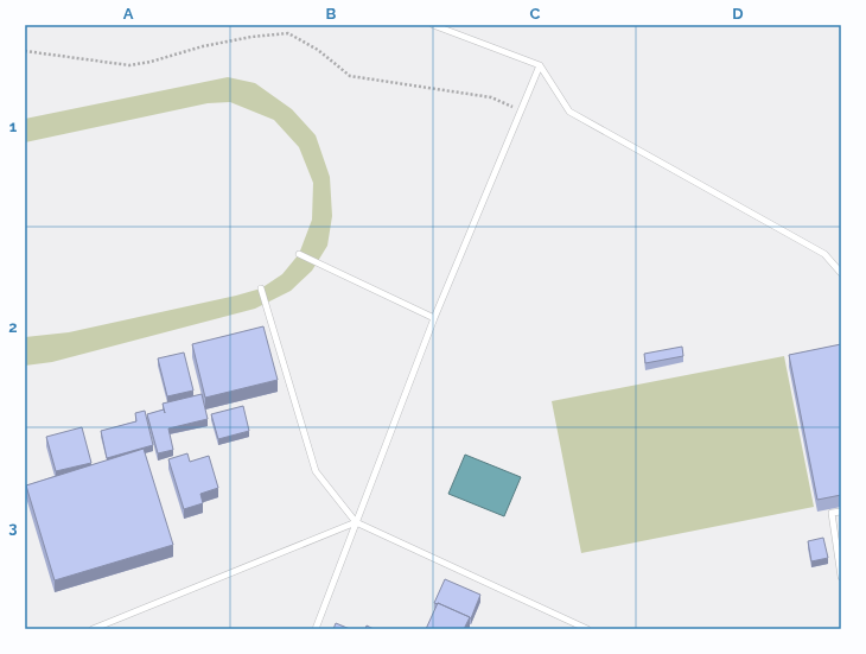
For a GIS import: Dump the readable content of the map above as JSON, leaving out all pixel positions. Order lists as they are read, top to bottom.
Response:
{
  "grid": {
    "columns": [
      "A",
      "B",
      "C",
      "D"
    ],
    "rows": ["1", "2", "3"]
  }
}
